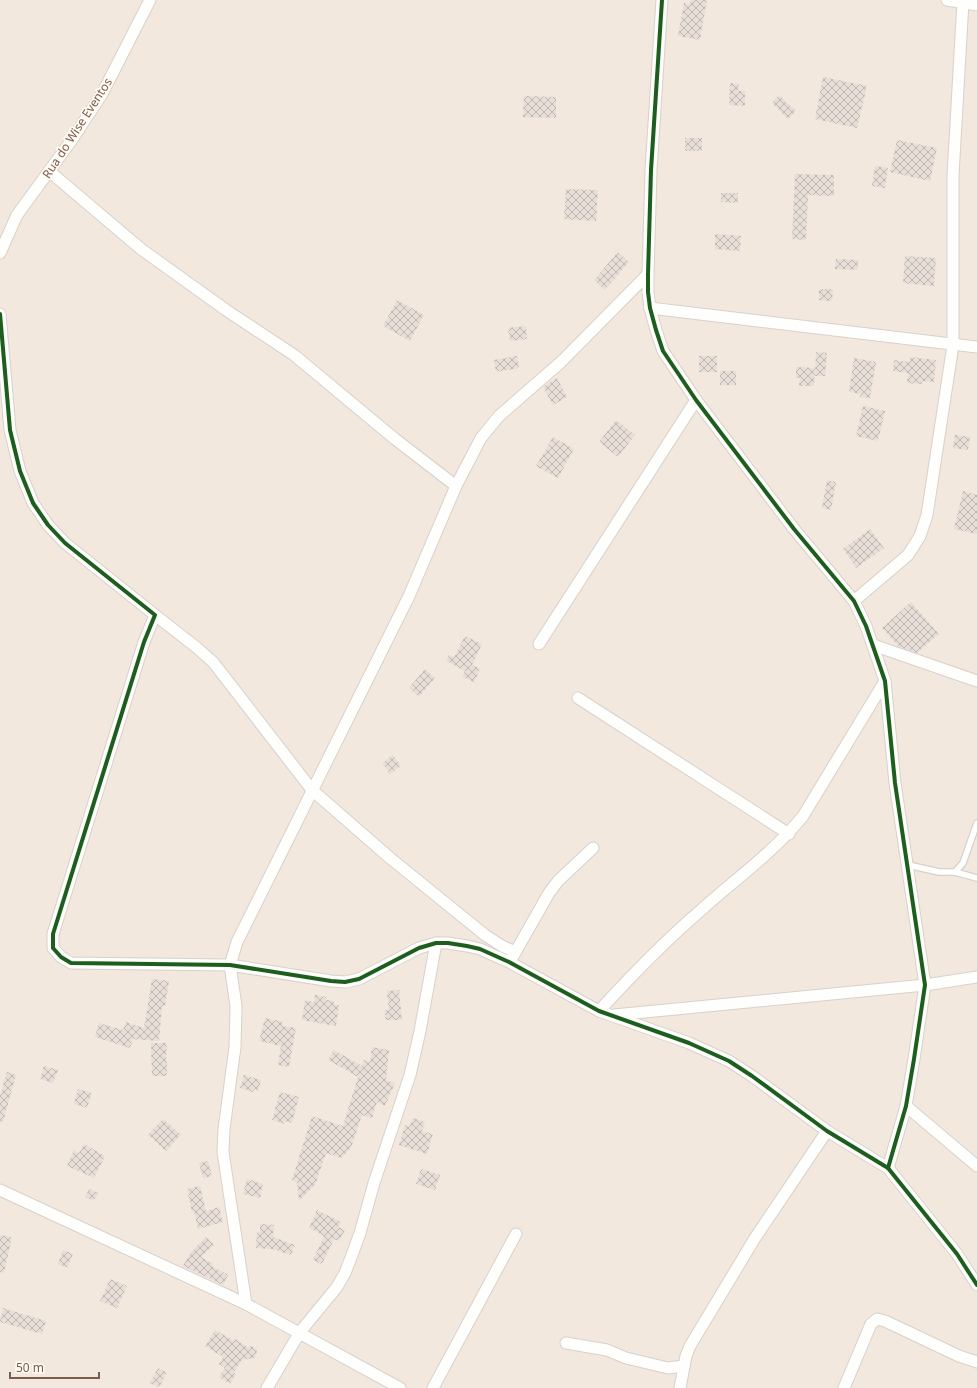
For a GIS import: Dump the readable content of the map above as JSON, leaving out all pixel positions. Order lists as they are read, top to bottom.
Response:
{
  "streets": {
    "street": ["Rua do Wise Eventos"]
  },
  "scale_bar": "50 m"
}
